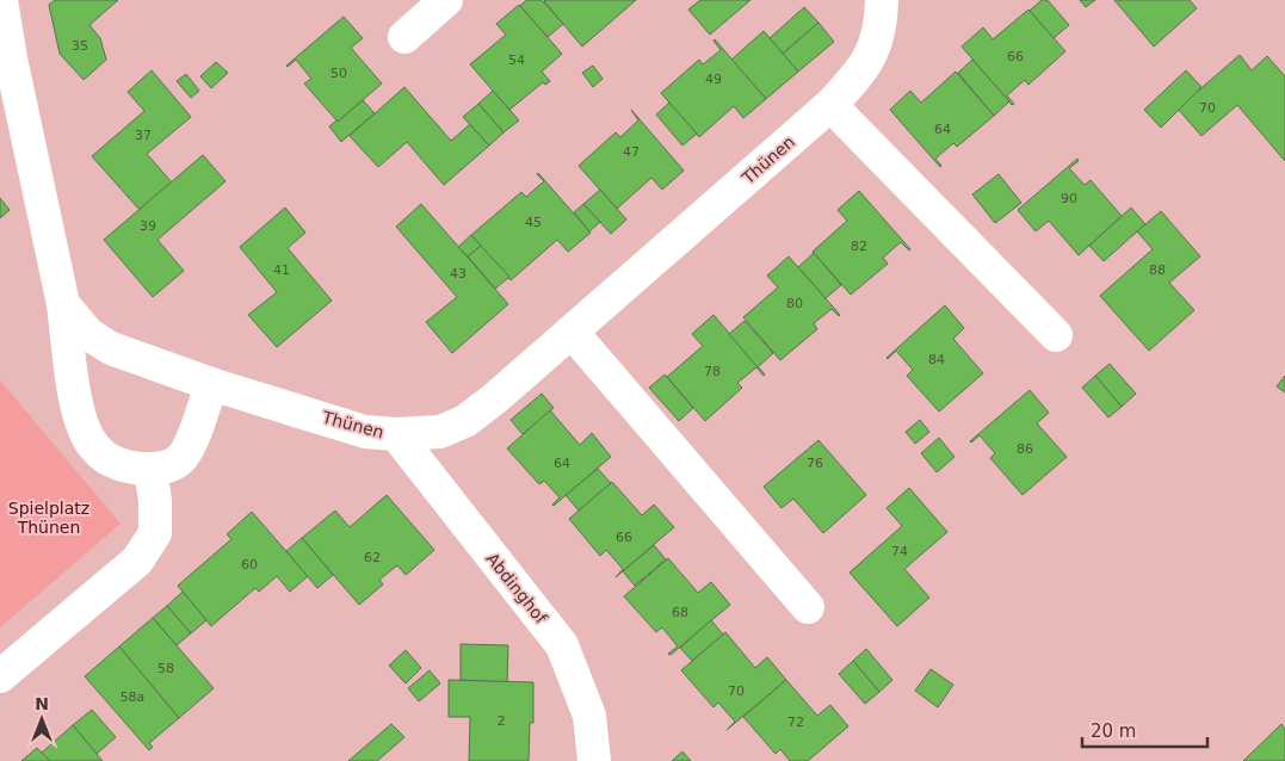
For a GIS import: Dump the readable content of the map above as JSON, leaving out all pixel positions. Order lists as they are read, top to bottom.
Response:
{
  "streets": {
    "street": ["Thünen", "Abdinghof"]
  },
  "crossings": [
    ["Thünen", "Abdinghof"]
  ],
  "parks": ["Spielplatz Thünen"],
  "house_numbers": [
    "35",
    "66",
    "54",
    "50",
    "49",
    "70",
    "64",
    "37",
    "47",
    "90",
    "45",
    "39",
    "82",
    "41",
    "88",
    "43",
    "80",
    "84",
    "78",
    "86",
    "64",
    "76",
    "66",
    "74",
    "62",
    "60",
    "68",
    "58",
    "70",
    "58a",
    "2",
    "72"
  ],
  "scale_bar": "20 m",
  "north": "top"
}
